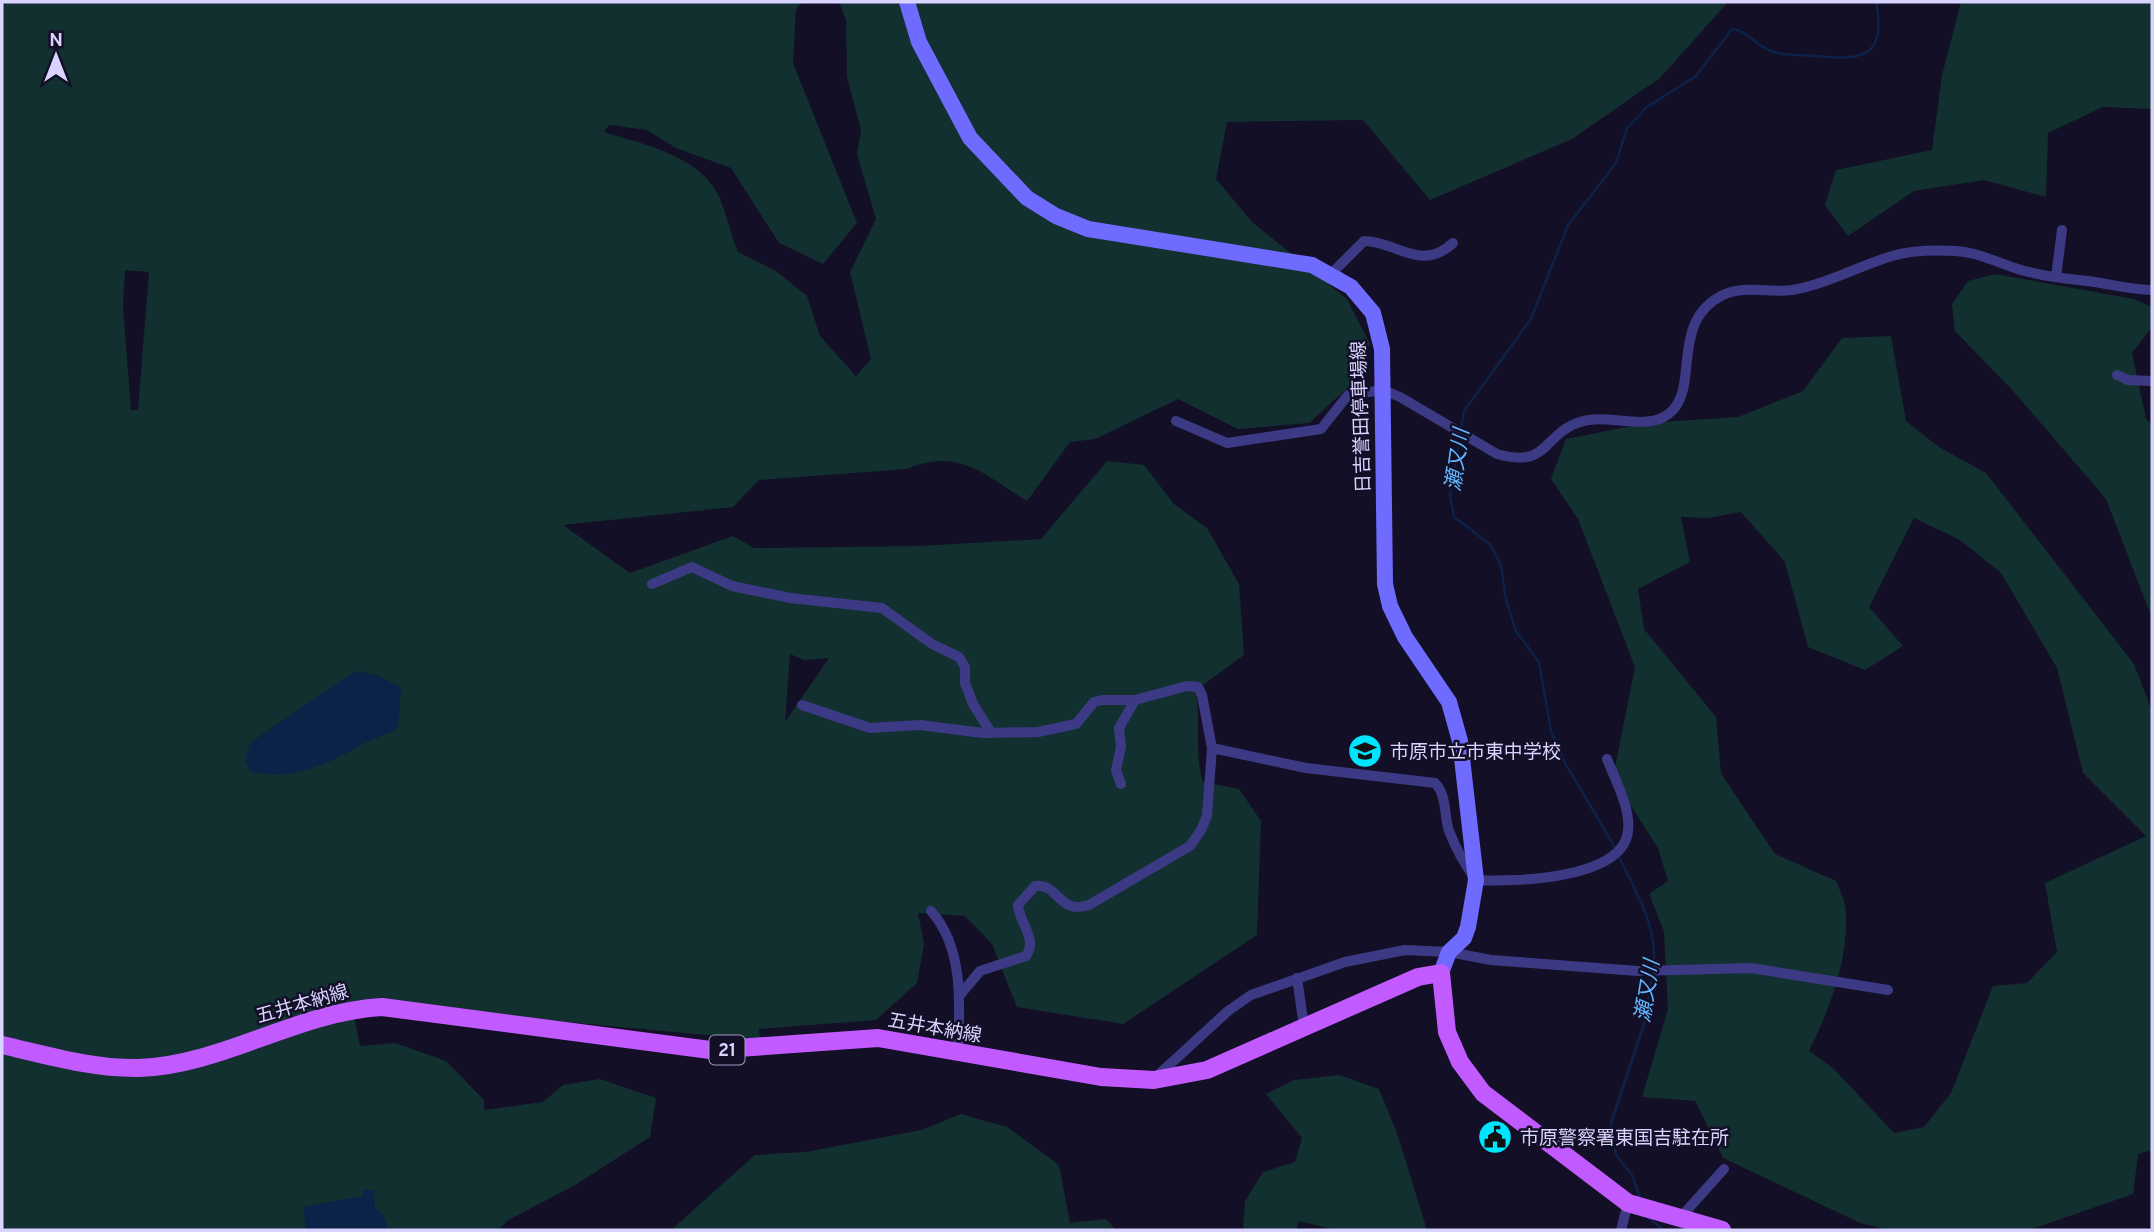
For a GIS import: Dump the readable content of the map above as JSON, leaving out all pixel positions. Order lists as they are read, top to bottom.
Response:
{
  "streets": {
    "main road": ["日吉誉田停車場線", "五井本納線", "21"]
  },
  "crossings": [
    ["日吉誉田停車場線", "五井本納線"]
  ],
  "water": ["瀬又川"],
  "places": {
    "school or university": ["市原市立市東中学校"],
    "public building": ["市原警察署東国吉駐在所"]
  },
  "north": "top"
}
